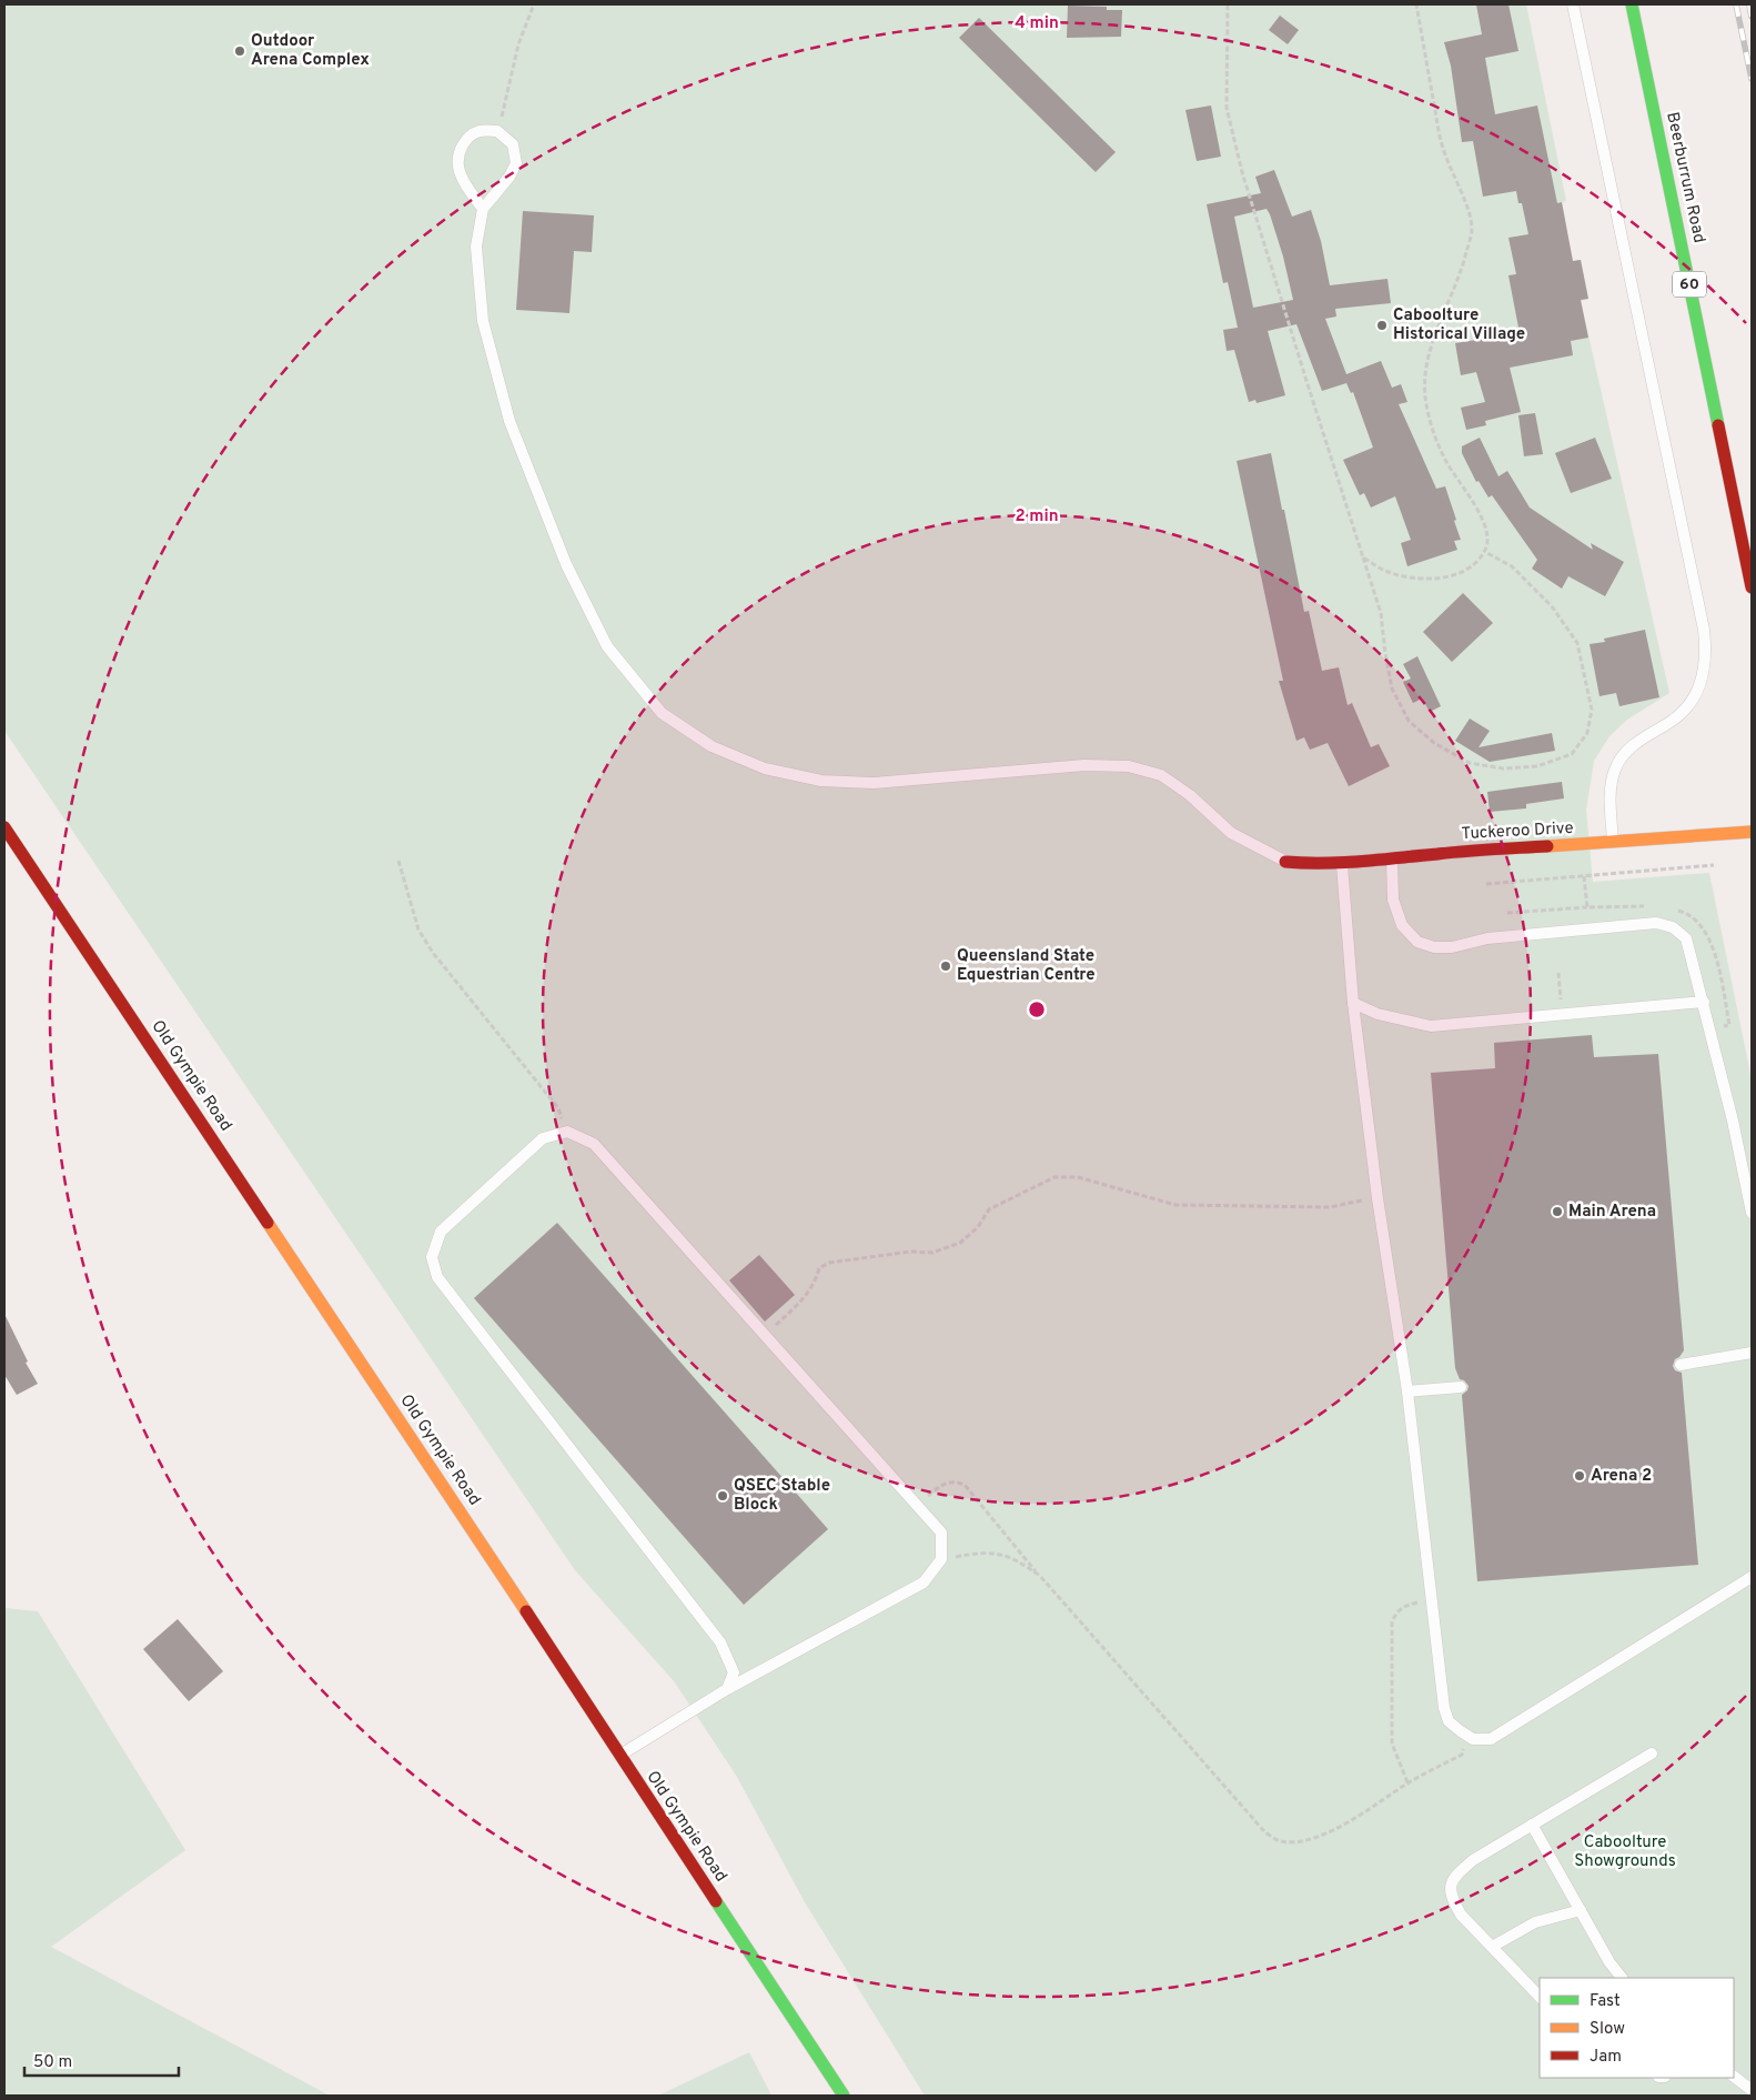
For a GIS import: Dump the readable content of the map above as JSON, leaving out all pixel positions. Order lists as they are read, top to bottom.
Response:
{
  "streets": {
    "main road": [
      "Beerburrum Road",
      "60",
      "Tuckeroo Drive",
      "Old Gympie Road"
    ]
  },
  "parks": ["Caboolture Showgrounds"],
  "places": [
    "Outdoor Arena Complex",
    "Caboolture Historical Village",
    "Queensland State Equestrian Centre",
    "Main Arena",
    "Arena 2",
    "QSEC Stable Block"
  ],
  "legend": ["Fast", "Slow", "Jam"],
  "scale_bar": "50 m",
  "rings": ["4 min", "2 min"]
}
